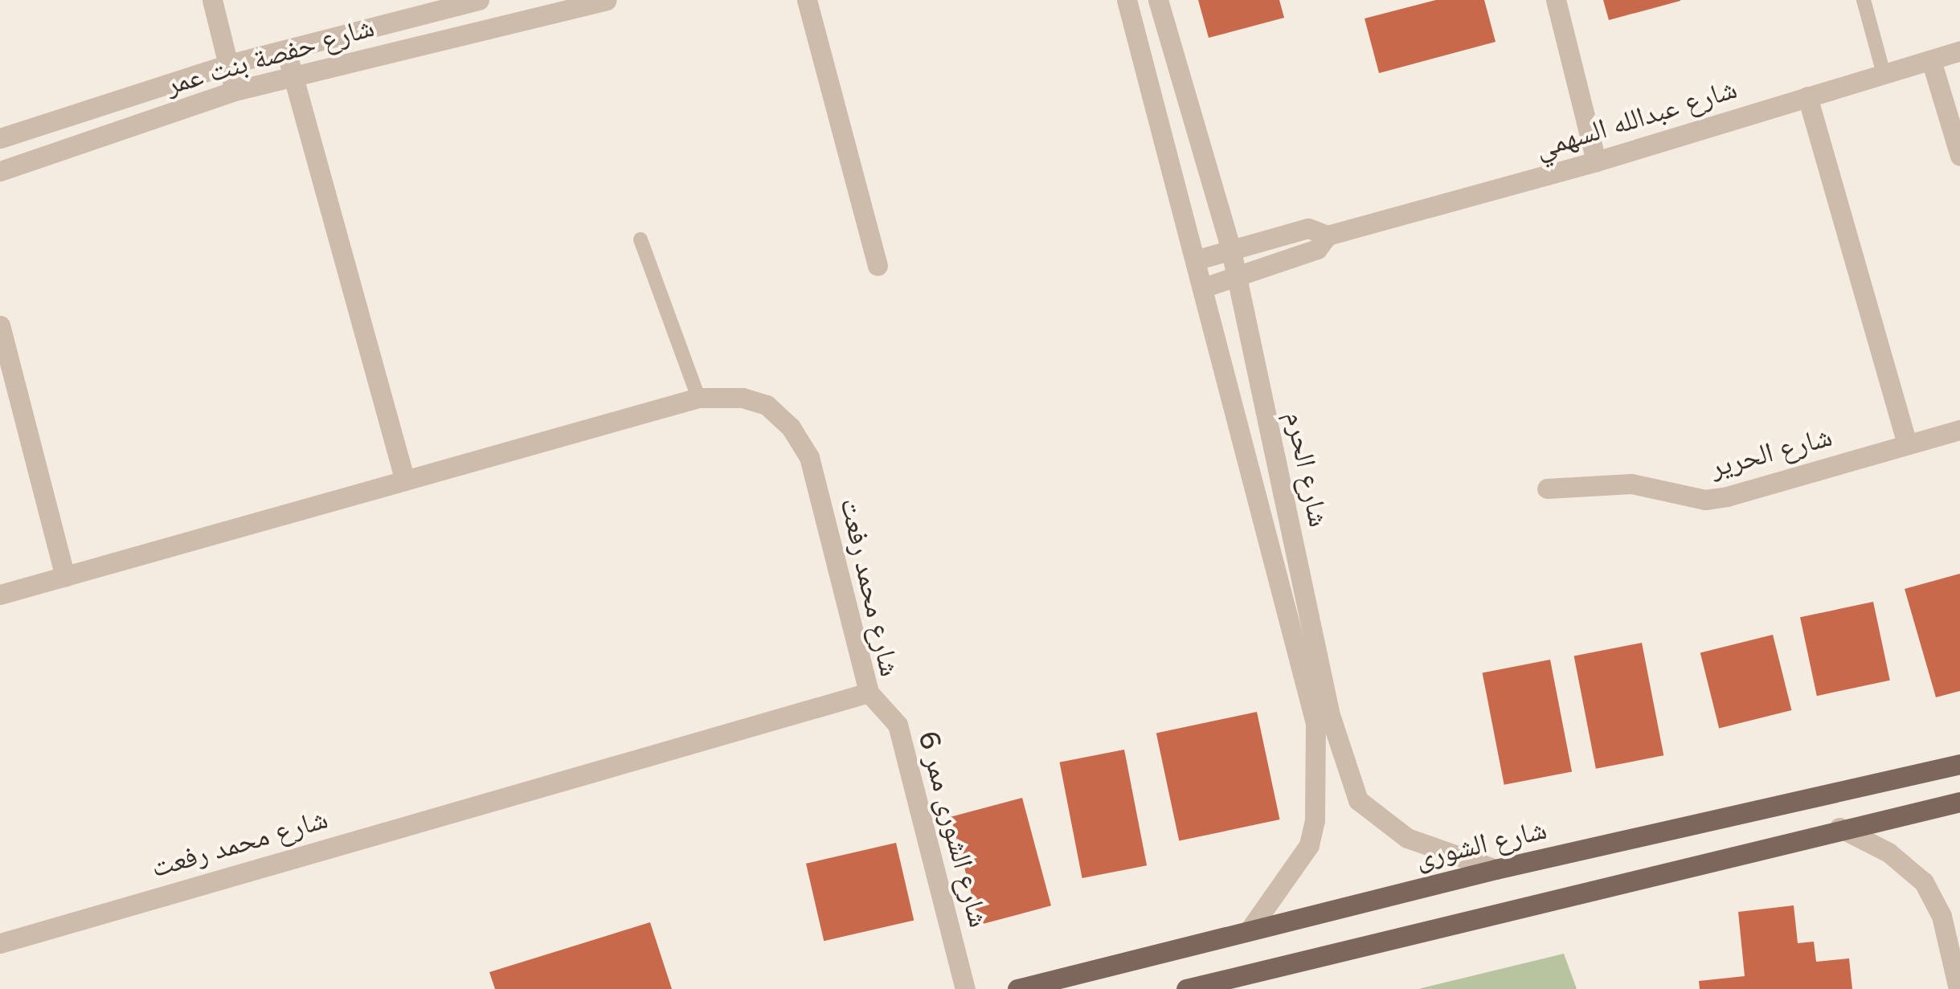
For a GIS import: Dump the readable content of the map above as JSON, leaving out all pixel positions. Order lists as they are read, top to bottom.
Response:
{
  "streets": {
    "main road": ["شارع الشورى"],
    "street": [
      "شارع حفصة بنت عمر",
      "شارع عبدالله السهمي",
      "شارع الحرير",
      "شارع الحرم",
      "شارع محمد رفعت",
      "شارع الشورى ممر 6"
    ]
  },
  "crossings": [
    ["شارع عبدالله السهمي", "شارع الحرم"],
    ["شارع الحرم", "شارع الشورى"],
    ["شارع محمد رفعت", "شارع الشورى ممر 6"]
  ]
}
